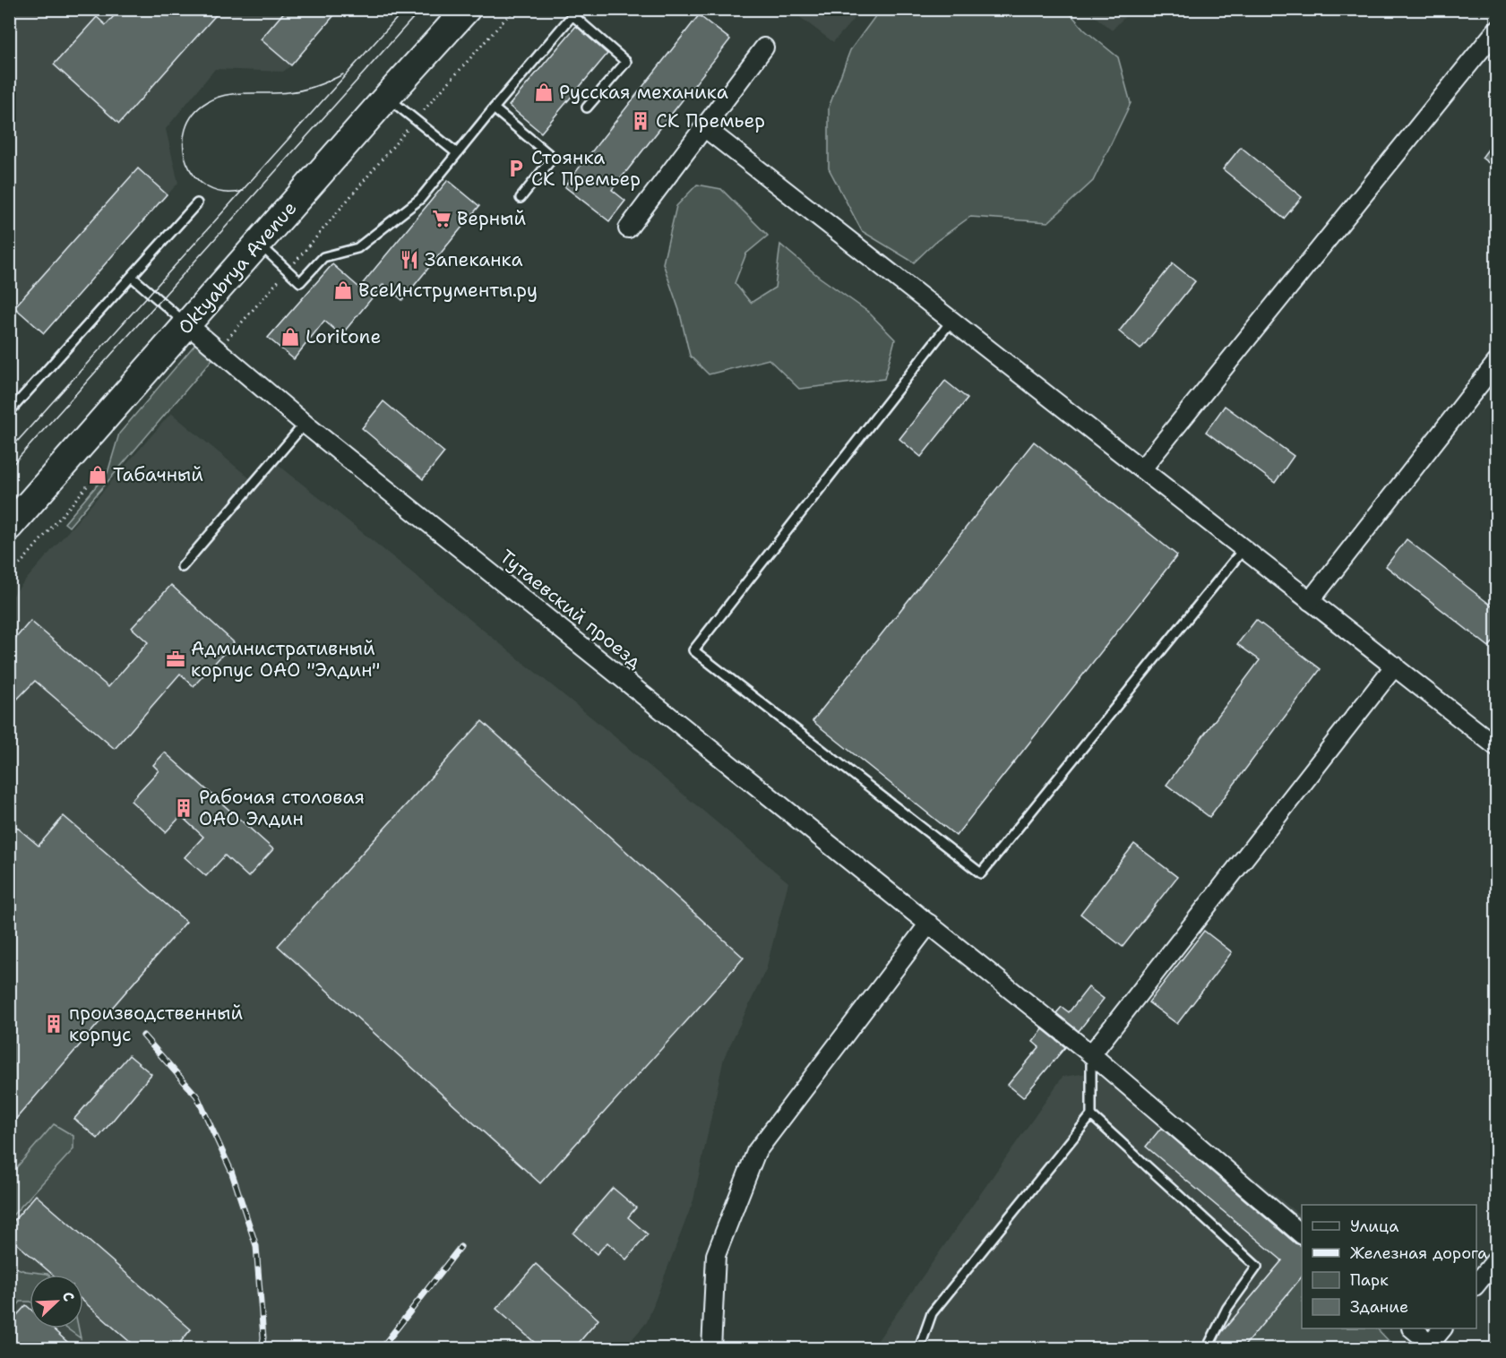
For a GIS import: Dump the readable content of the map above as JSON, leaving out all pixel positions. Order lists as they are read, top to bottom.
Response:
{
  "streets": {
    "main road": ["Oktyabrya Avenue"],
    "street": ["Тутаевский проезд"]
  },
  "crossings": [
    ["Oktyabrya Avenue", "Тутаевский проезд"]
  ],
  "places": {
    "shop": [
      "Русская механика",
      "ВсеИнструменты.ру",
      "Loritone",
      "Табачный"
    ],
    "building": ["СК Премьер", "Рабочая столовая ОАО Элдин", "производственный корпус"],
    "parking": ["Стоянка СК Премьер"],
    "supermarket": ["Верный"],
    "restaurant": ["Запеканка"],
    "office": ["Административный корпус ОАО \"Элдин\""]
  },
  "legend": [
    "Улица",
    "Железная дорога",
    "Парк",
    "Здание"
  ],
  "north": "top right"
}
